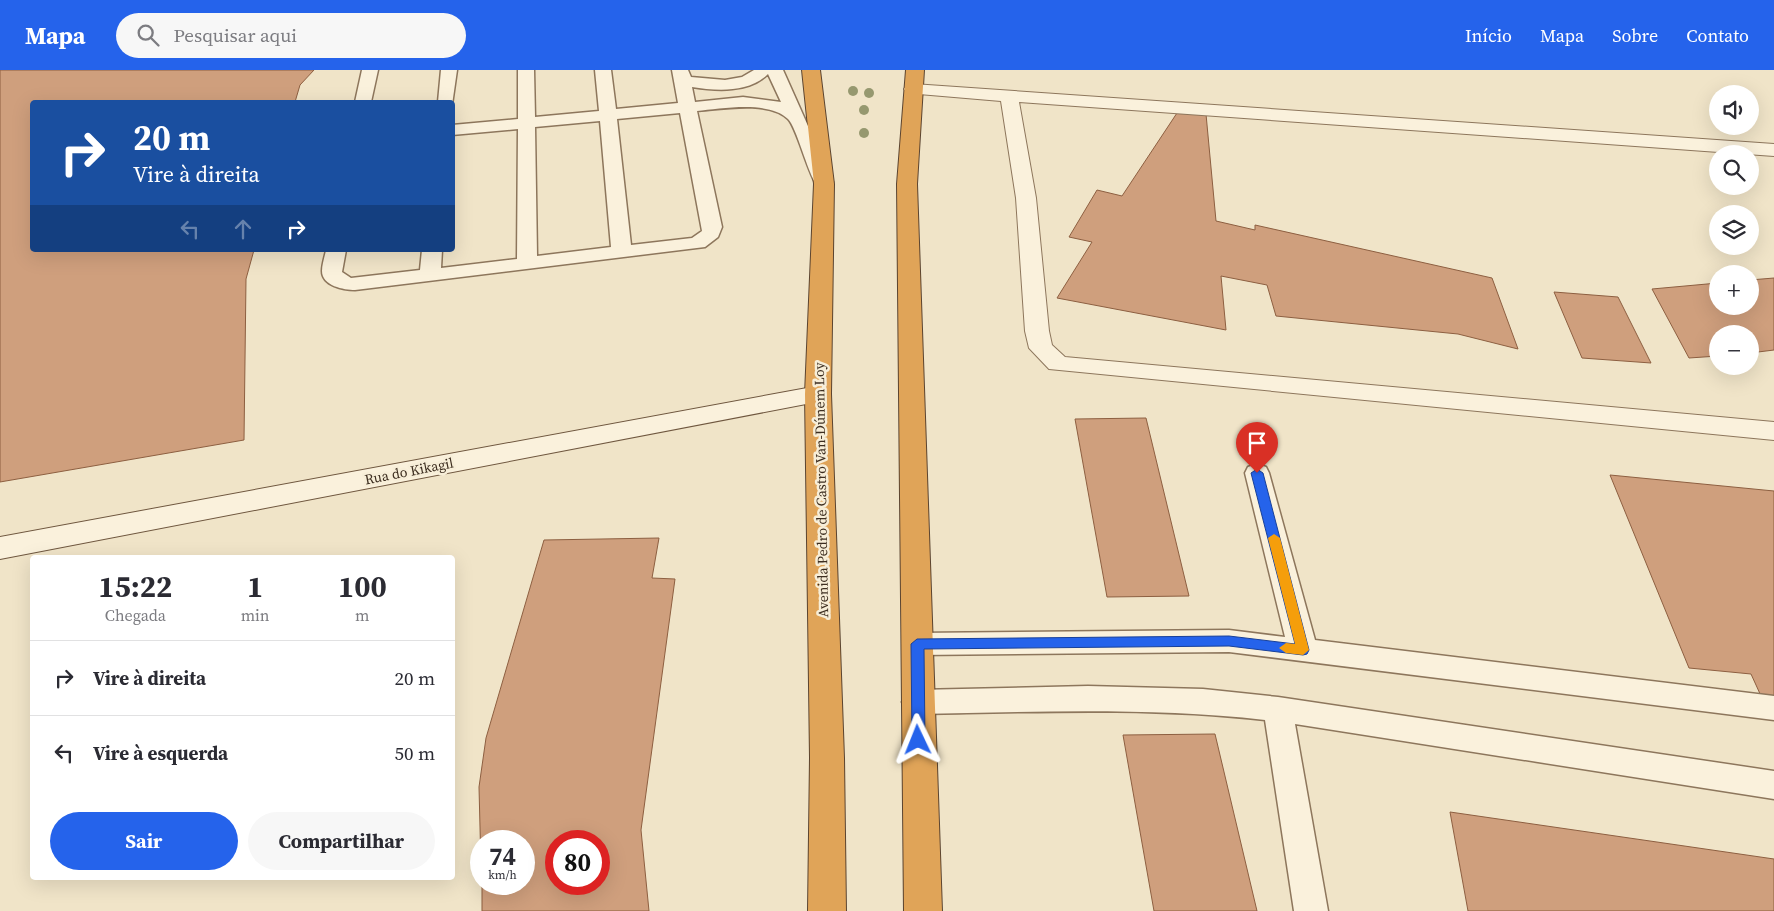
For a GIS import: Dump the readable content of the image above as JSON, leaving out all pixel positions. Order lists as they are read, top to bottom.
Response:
{
  "streets": {
    "highway": ["Avenida Pedro de Castro Van-Dúnem Loy"],
    "street": ["Rua do Kikagil"]
  },
  "crossings": [
    ["Rua do Kikagil", "Avenida Pedro de Castro Van-Dúnem Loy"]
  ],
  "page": {
    "header": "Mapa",
    "search": "Pesquisar aqui",
    "nav": [
      "Início",
      "Mapa",
      "Sobre",
      "Contato"
    ],
    "map_buttons": ["+", "−"],
    "turn": ["20 m", "Vire à direita"],
    "eta": [
      "15:22",
      "Chegada",
      "1",
      "min",
      "100",
      "m"
    ],
    "list": [
      {
        "name": "Vire à direita",
        "value": "20 m"
      },
      {
        "name": "Vire à esquerda",
        "value": "50 m"
      }
    ],
    "buttons": ["Sair", "Compartilhar"],
    "speed": "74 km/h",
    "limit": "80"
  }
}
